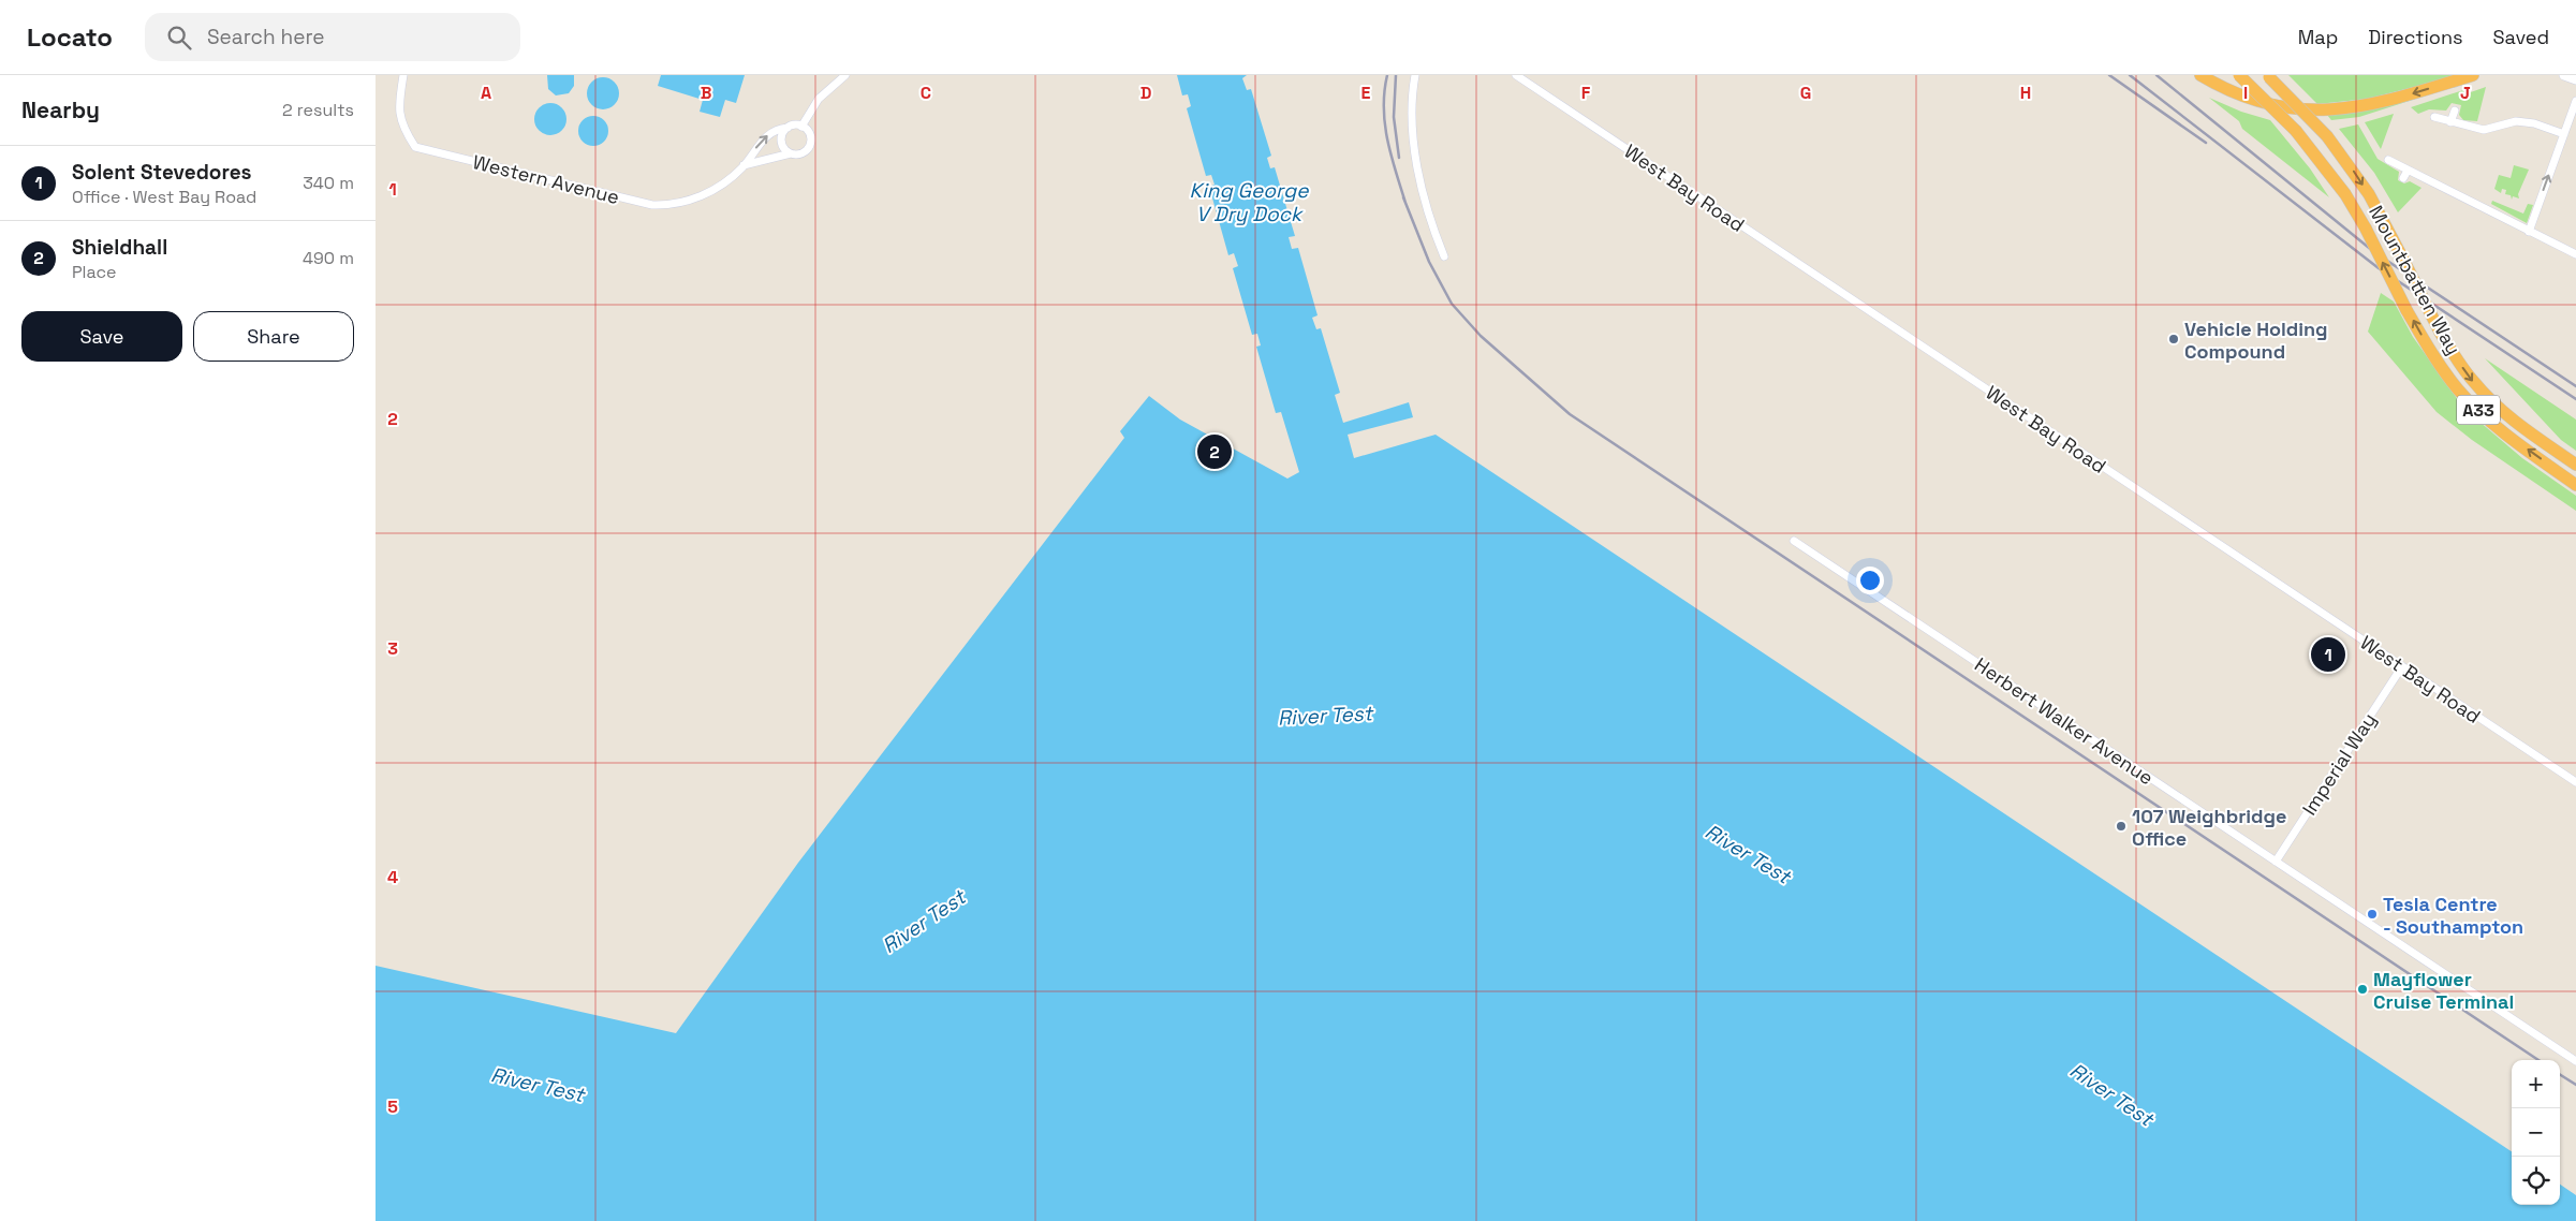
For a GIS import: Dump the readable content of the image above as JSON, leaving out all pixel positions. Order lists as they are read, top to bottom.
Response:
{
  "streets": {
    "highway": ["Mountbatten Way", "A33"],
    "street": [
      "Western Avenue",
      "West Bay Road",
      "Herbert Walker Avenue",
      "Imperial Way"
    ]
  },
  "crossings": [
    ["West Bay Road", "Imperial Way"],
    ["Herbert Walker Avenue", "Imperial Way"]
  ],
  "water": ["King George V Dry Dock", "River Test"],
  "places": [
    "Vehicle Holding Compound",
    "107 Weighbridge Office",
    "Tesla Centre - Southampton",
    "Mayflower Cruise Terminal"
  ],
  "page": {
    "header": "Locato",
    "search": "Search here",
    "nav": ["Map", "Directions", "Saved"],
    "heading": ["Nearby", "2 results"],
    "list": [
      {
        "mark": "1",
        "name": "Solent Stevedores",
        "note": "Office · West Bay Road",
        "value": "340 m"
      },
      {
        "mark": "2",
        "name": "Shieldhall",
        "note": "Place",
        "value": "490 m"
      }
    ],
    "buttons": ["Save", "Share"],
    "pins": ["2", "1"],
    "map_buttons": ["+", "−"]
  },
  "grid": {
    "columns": [
      "A",
      "B",
      "C",
      "D",
      "E",
      "F",
      "G",
      "H",
      "I",
      "J"
    ],
    "rows": [
      "1",
      "2",
      "3",
      "4",
      "5"
    ]
  }
}
